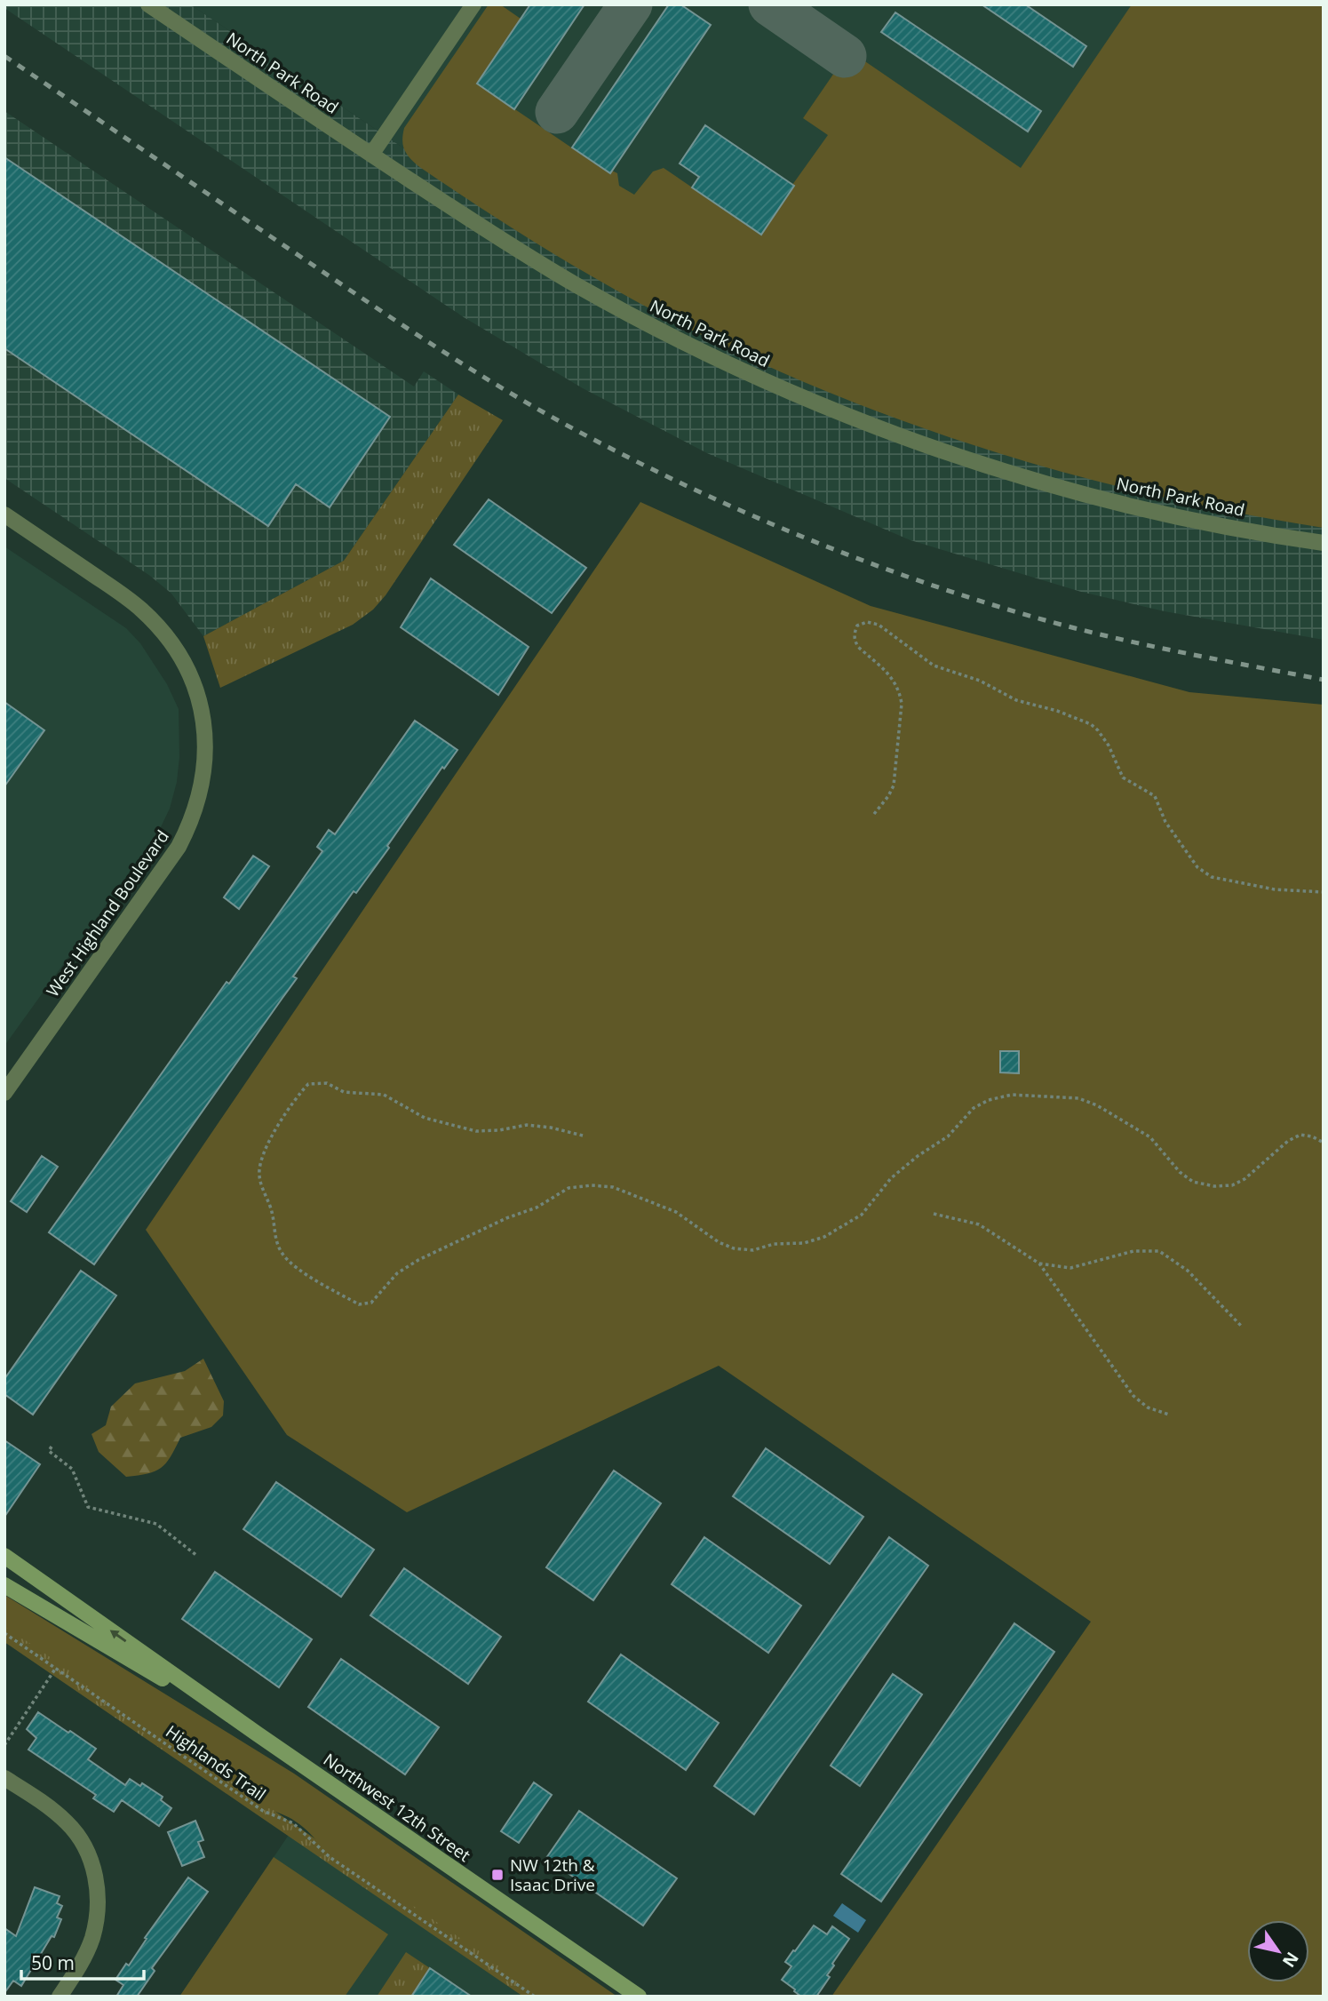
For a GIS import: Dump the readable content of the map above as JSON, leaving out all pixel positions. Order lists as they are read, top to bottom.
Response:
{
  "streets": {
    "main road": ["Northwest 12th Street"],
    "street": ["North Park Road", "West Highland Boulevard"],
    "path": ["Highlands Trail"]
  },
  "places": {
    "transit": ["NW 12th & Isaac Drive"]
  },
  "scale_bar": "50 m",
  "north": "bottom right"
}
